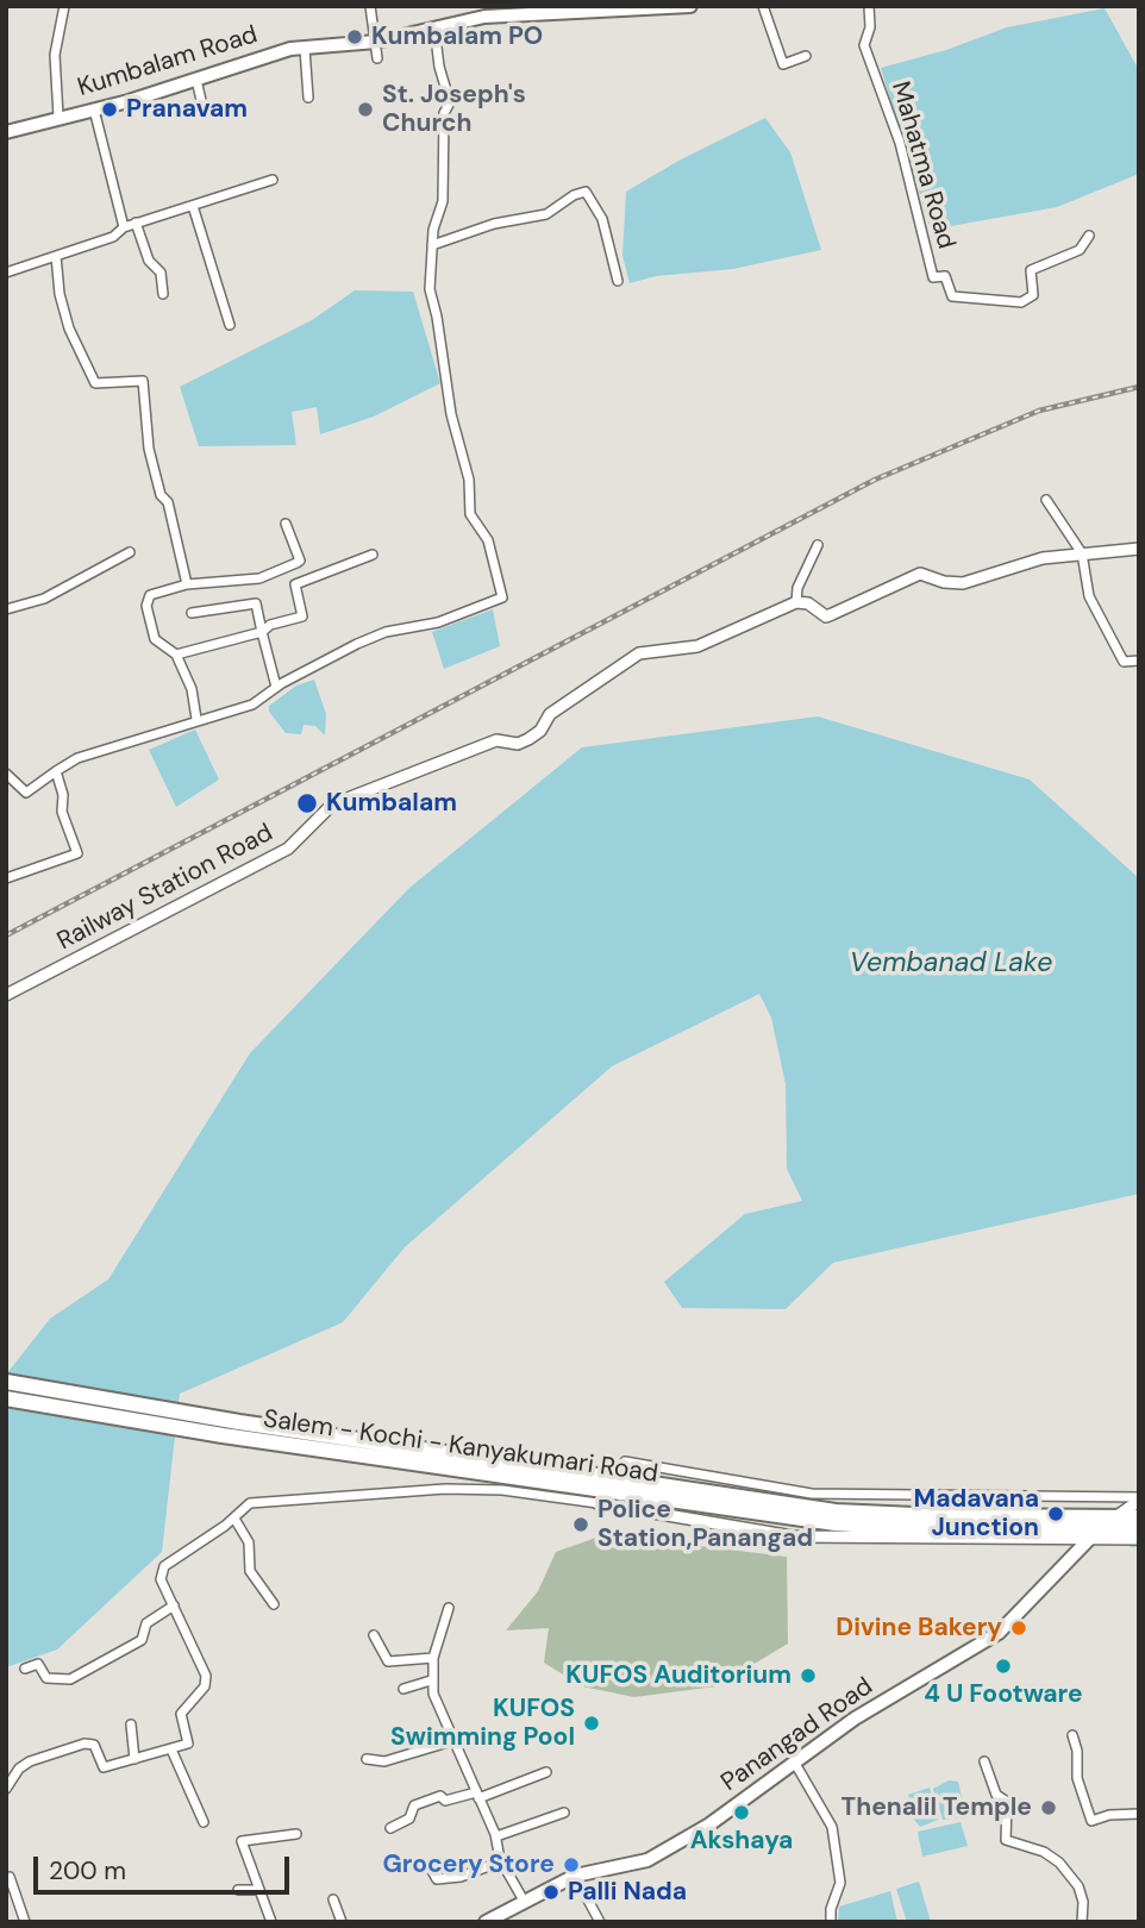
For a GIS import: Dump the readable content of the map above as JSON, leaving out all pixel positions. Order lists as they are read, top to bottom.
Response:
{
  "streets": {
    "highway": ["Salem - Kochi - Kanyakumari Road"],
    "main road": ["Kumbalam Road", "Panangad Road"],
    "street": ["Mahatma Road", "Railway Station Road"]
  },
  "crossings": [
    ["Salem - Kochi - Kanyakumari Road", "Panangad Road"]
  ],
  "water": ["Vembanad Lake"],
  "places": [
    "Kumbalam PO",
    "Pranavam",
    "St. Joseph's Church",
    "Kumbalam",
    "Madavana Junction",
    "Police Station,Panangad",
    "Divine Bakery",
    "4 U Footware",
    "KUFOS Auditorium",
    "KUFOS Swimming Pool",
    "Thenalil Temple",
    "Akshaya",
    "Grocery Store",
    "Palli Nada"
  ],
  "scale_bar": "200 m"
}
